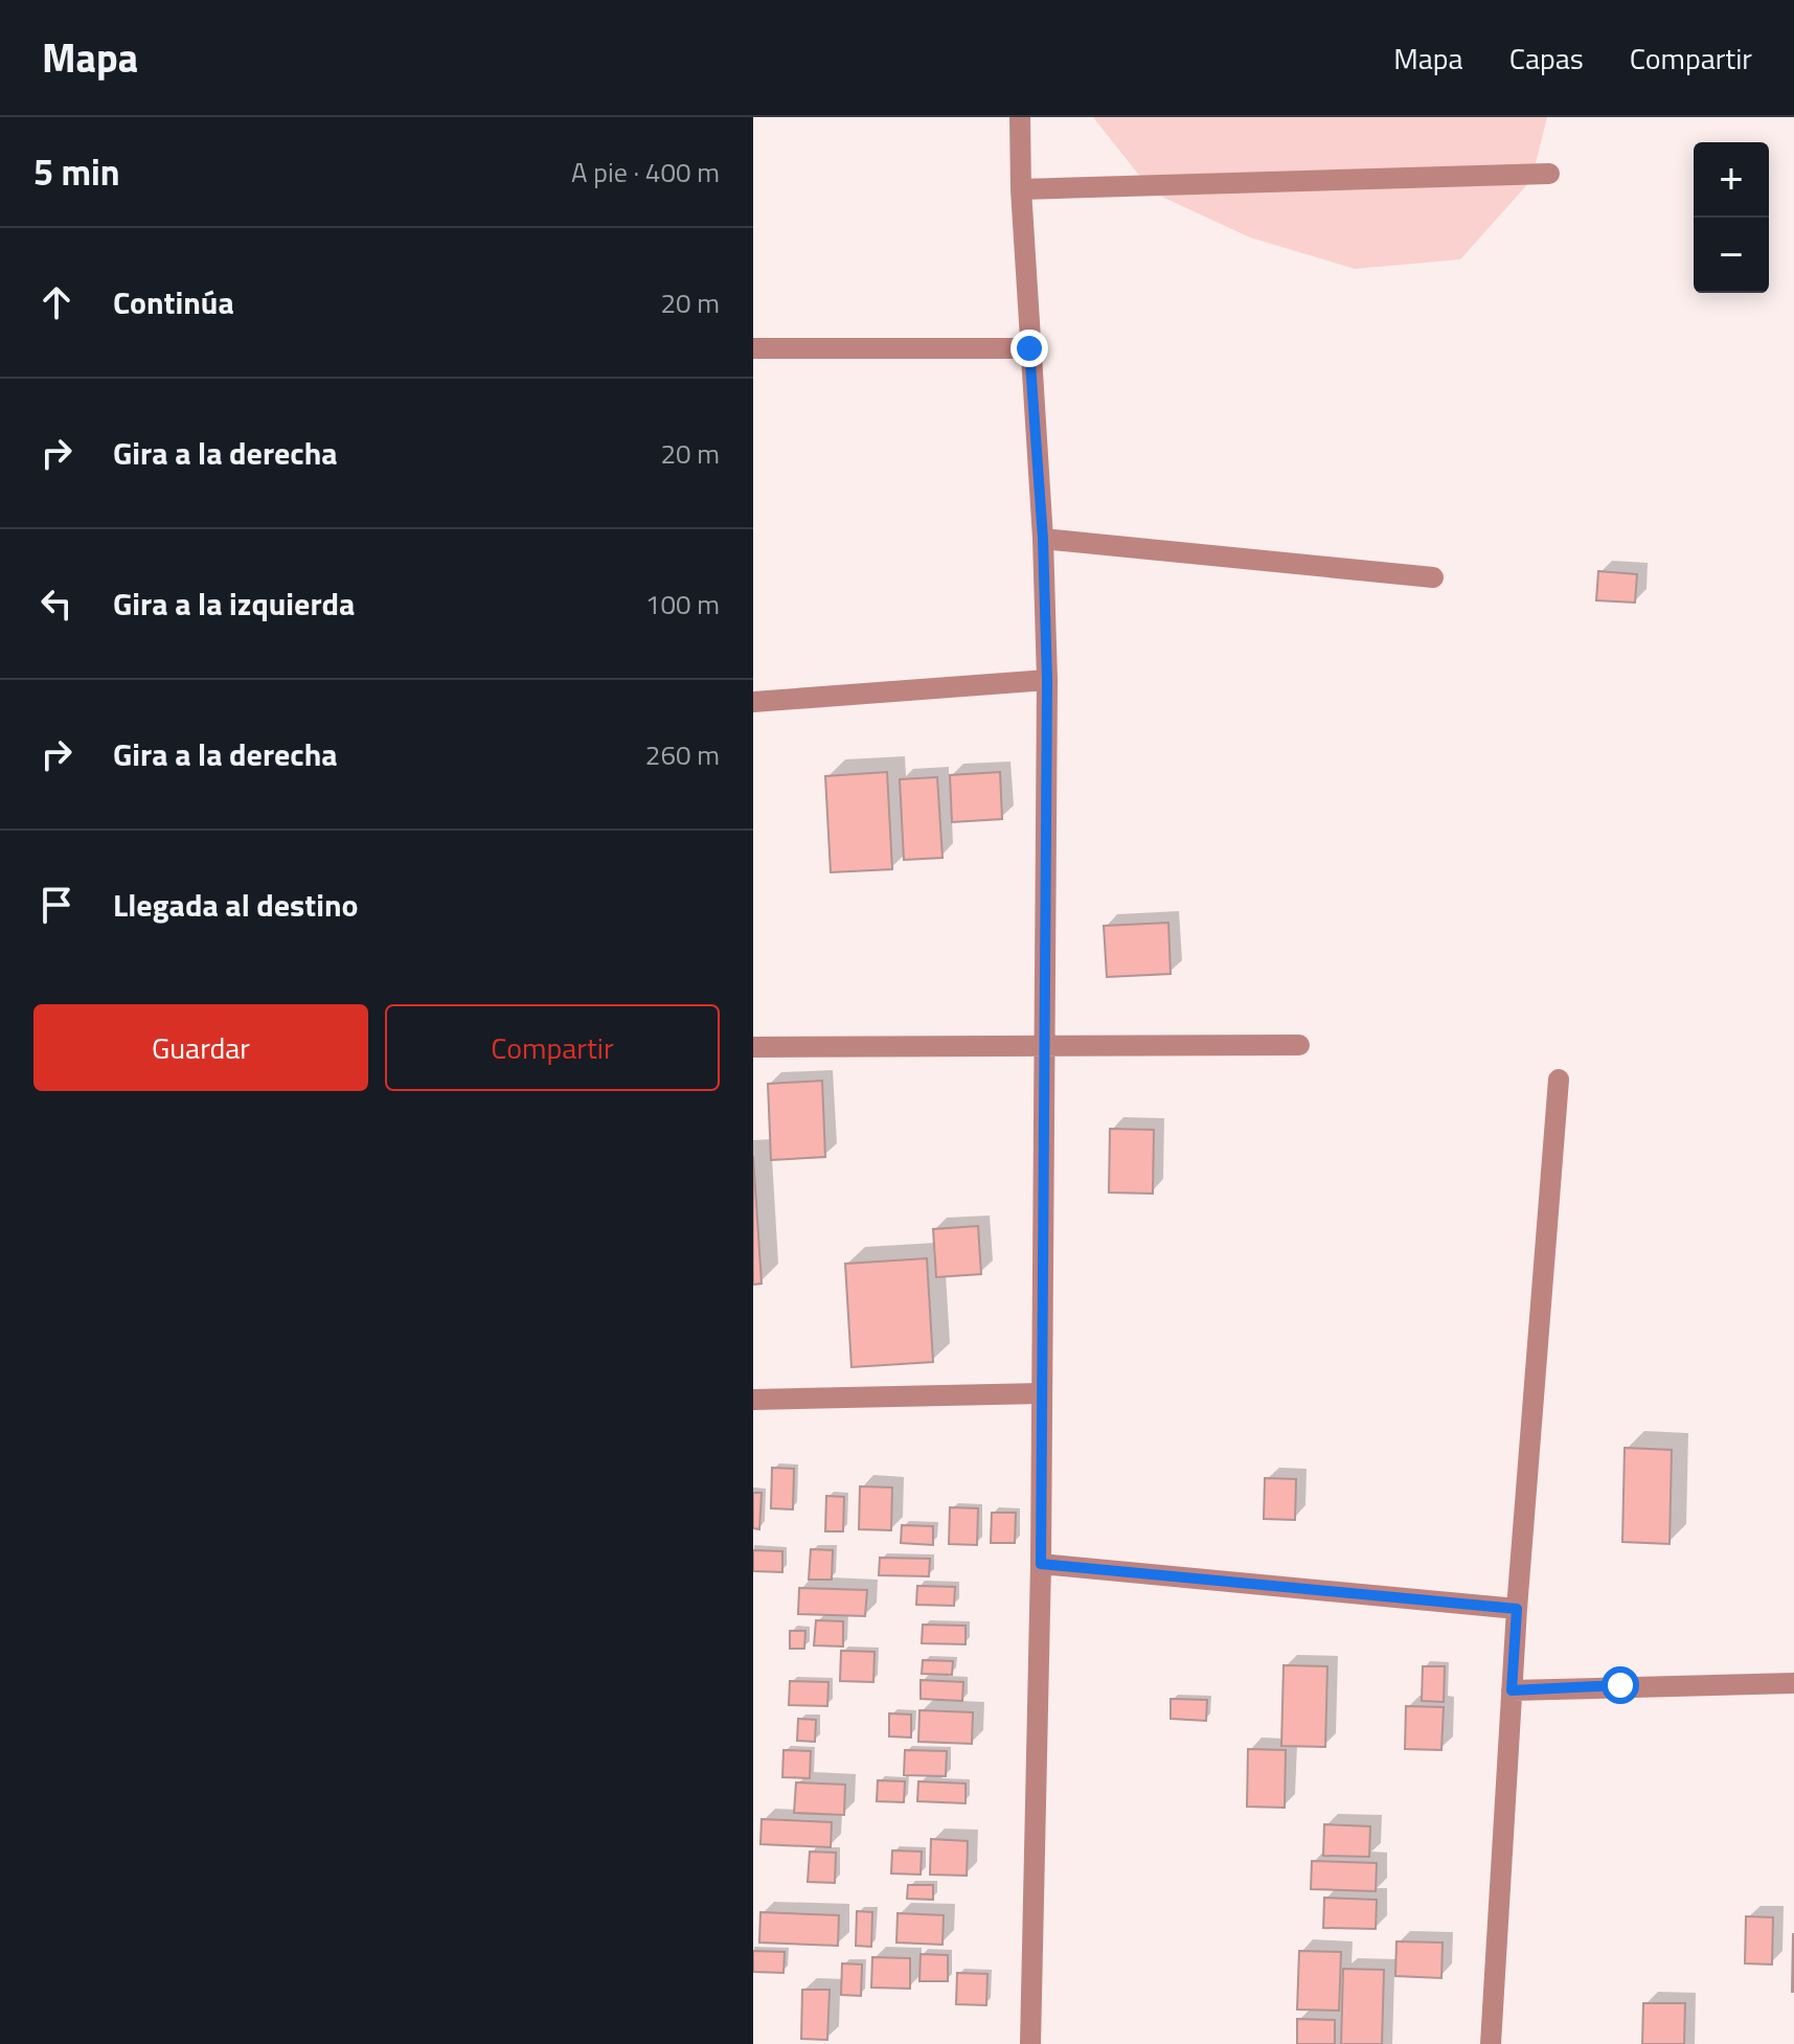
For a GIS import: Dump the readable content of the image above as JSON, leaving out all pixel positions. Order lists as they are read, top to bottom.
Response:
{
  "page": {
    "header": "Mapa",
    "nav": ["Mapa", "Capas", "Compartir"],
    "heading": ["5 min", "A pie · 400 m"],
    "map_buttons": ["+", "−"],
    "list": [
      ["Continúa", "20 m"],
      ["Gira a la derecha", "20 m"],
      ["Gira a la izquierda", "100 m"],
      ["Gira a la derecha", "260 m"],
      "Llegada al destino"
    ],
    "buttons": ["Guardar", "Compartir"]
  }
}
